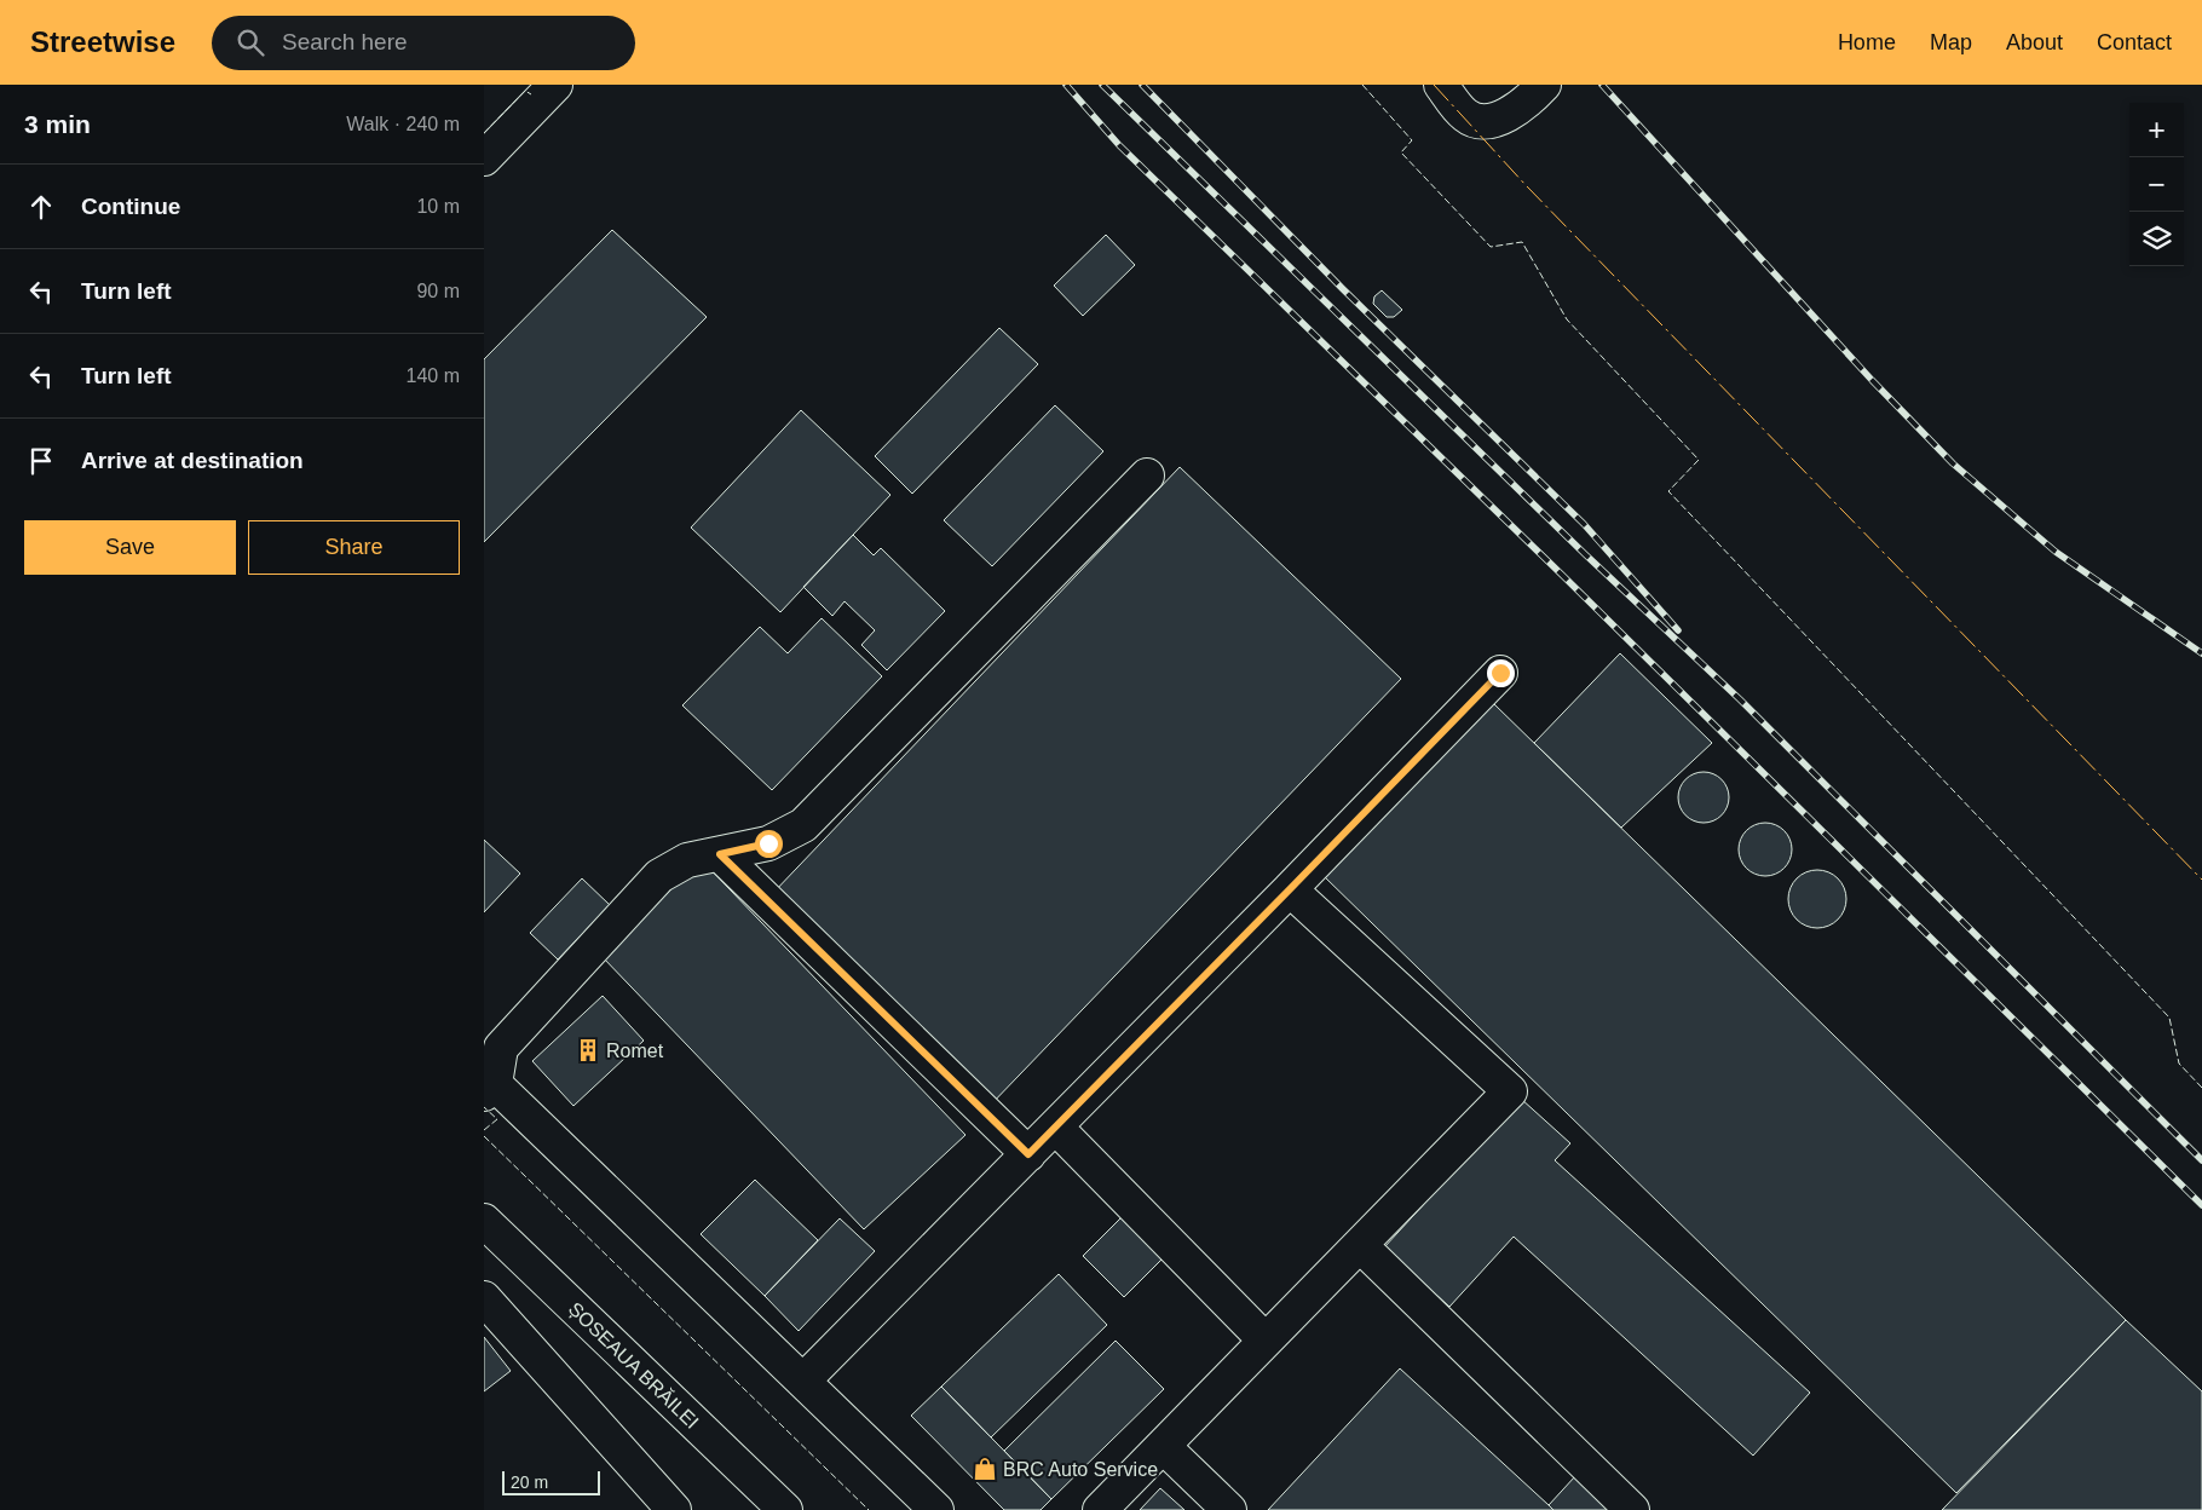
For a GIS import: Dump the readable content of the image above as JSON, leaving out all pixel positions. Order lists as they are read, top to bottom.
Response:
{
  "streets": {
    "main road": ["ȘOSEAUA BRĂILEI"]
  },
  "places": {
    "building": ["Romet"],
    "shop": ["BRC Auto Service"]
  },
  "scale_bar": "20 m",
  "page": {
    "header": "Streetwise",
    "search": "Search here",
    "nav": [
      "Home",
      "Map",
      "About",
      "Contact"
    ],
    "heading": ["3 min", "Walk · 240 m"],
    "map_buttons": ["+", "−"],
    "list": [
      ["Continue", "10 m"],
      ["Turn left", "90 m"],
      ["Turn left", "140 m"],
      "Arrive at destination"
    ],
    "buttons": ["Save", "Share"],
    "scale": "20 m"
  }
}
